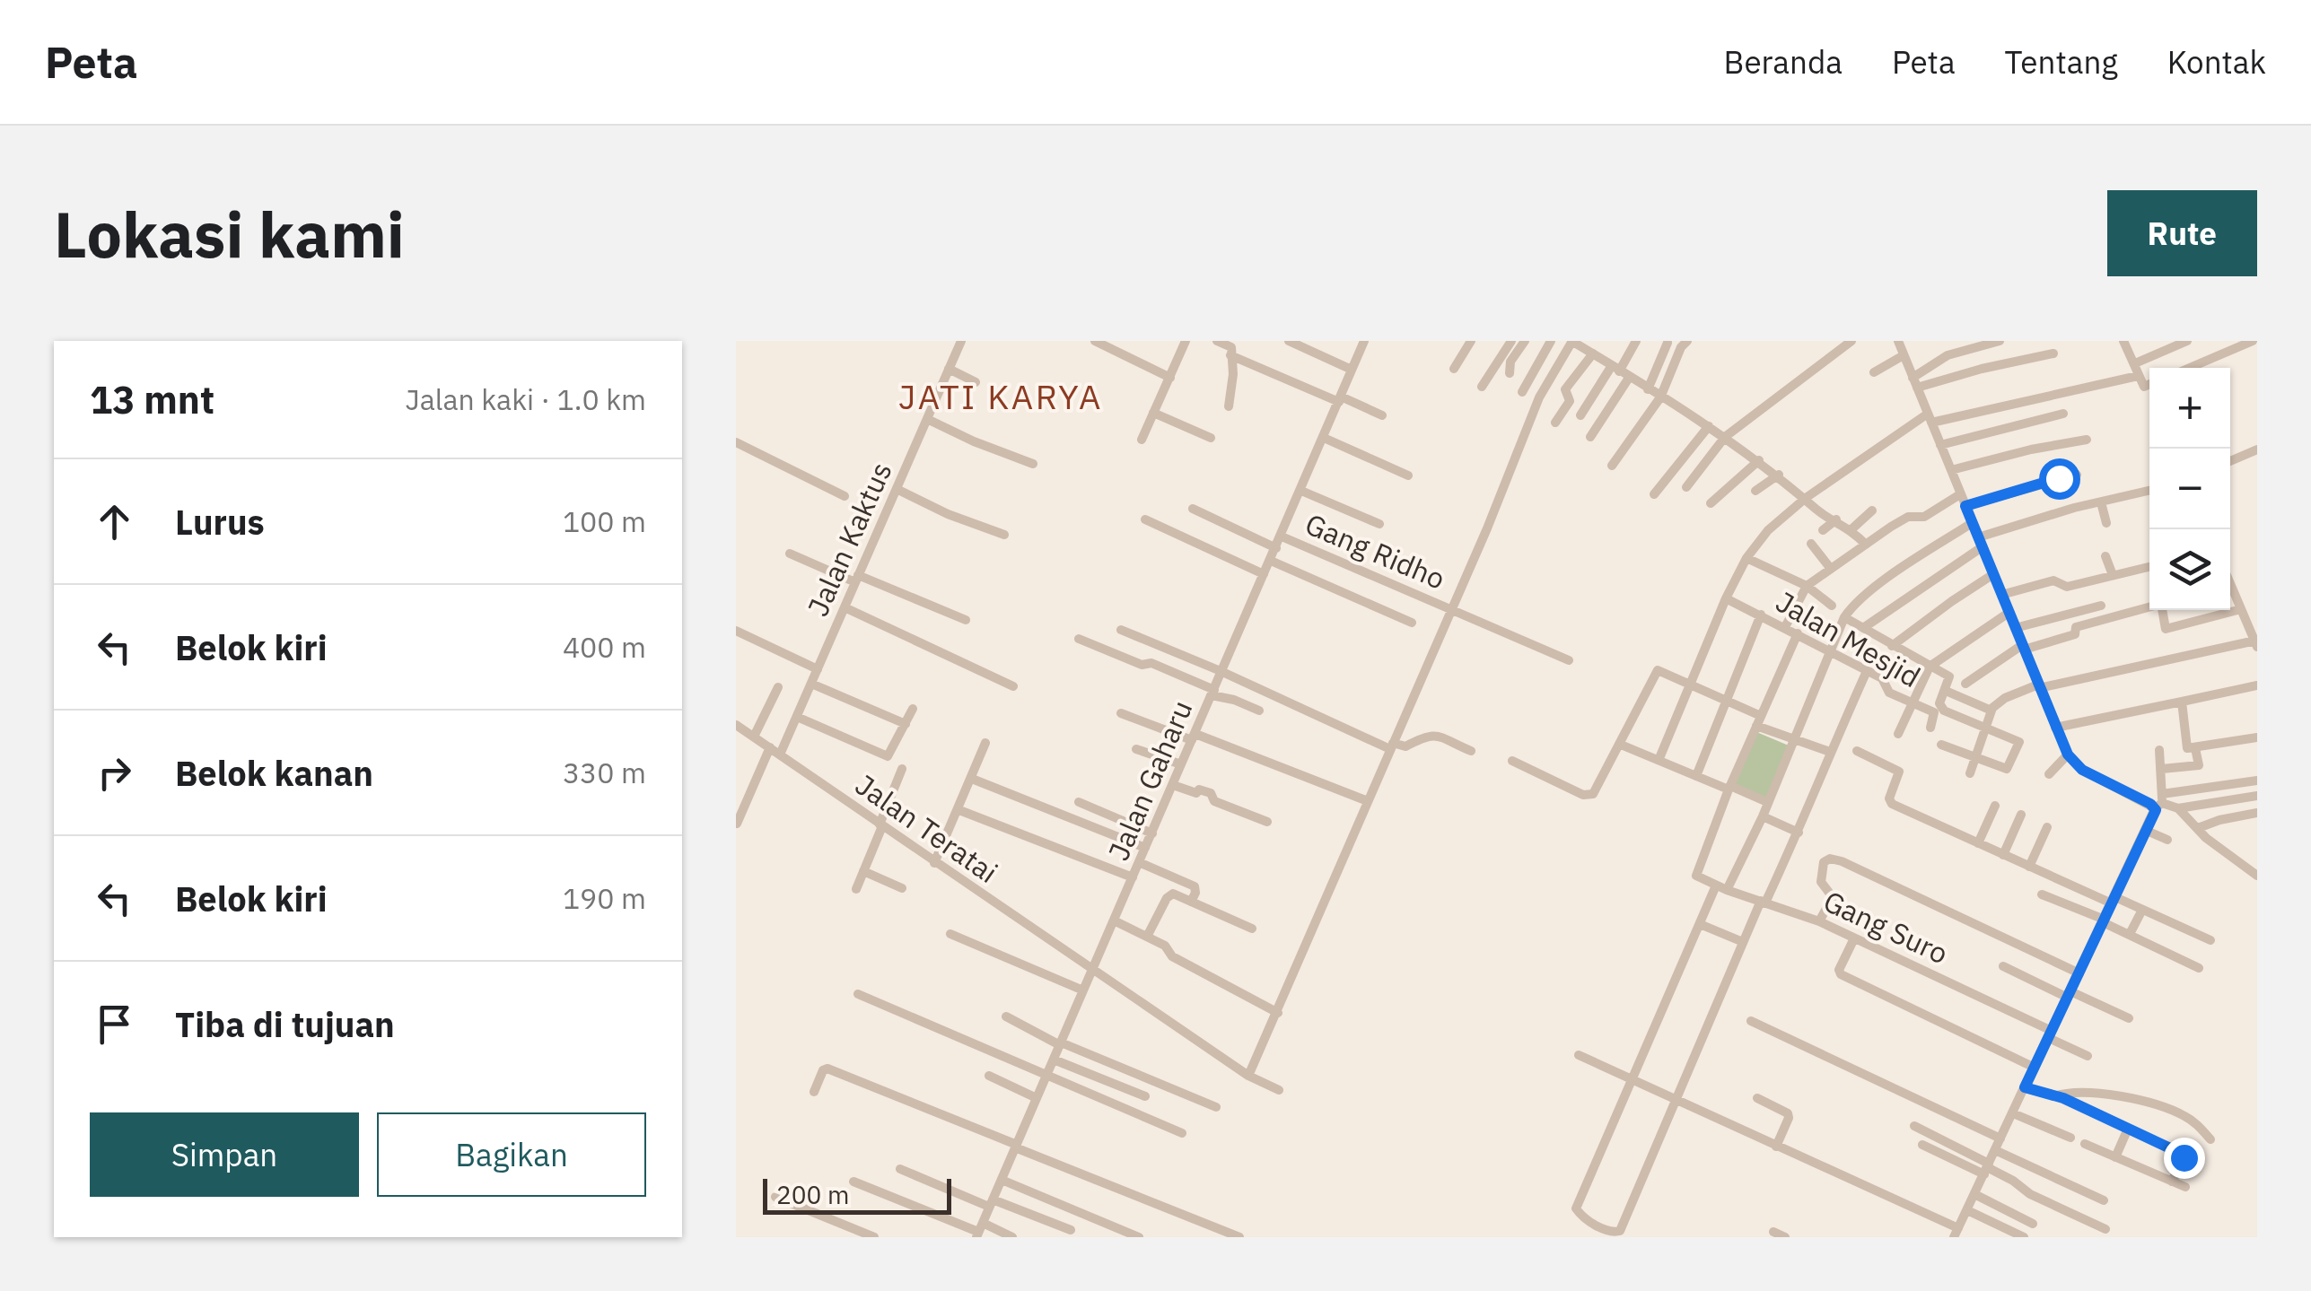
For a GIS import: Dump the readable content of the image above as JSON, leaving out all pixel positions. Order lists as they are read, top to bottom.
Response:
{
  "streets": {
    "street": [
      "Jalan Kaktus",
      "Gang Ridho",
      "Jalan Mesjid",
      "Jalan Gaharu",
      "Jalan Teratai",
      "Gang Suro"
    ]
  },
  "crossings": [
    ["Jalan Kaktus", "Jalan Teratai"],
    ["Gang Ridho", "Jalan Gaharu"],
    ["Jalan Gaharu", "Jalan Teratai"]
  ],
  "districts": ["JATI KARYA"],
  "scale_bar": "200 m",
  "page": {
    "header": "Peta",
    "nav": [
      "Beranda",
      "Peta",
      "Tentang",
      "Kontak"
    ],
    "buttons": [
      "Rute",
      ["Simpan", "Bagikan"]
    ],
    "title": "Lokasi kami",
    "heading": ["13 mnt", "Jalan kaki · 1.0 km"],
    "map_buttons": ["+", "−"],
    "list": [
      ["Lurus", "100 m"],
      ["Belok kiri", "400 m"],
      ["Belok kanan", "330 m"],
      ["Belok kiri", "190 m"],
      "Tiba di tujuan"
    ],
    "scale": "200 m"
  }
}
